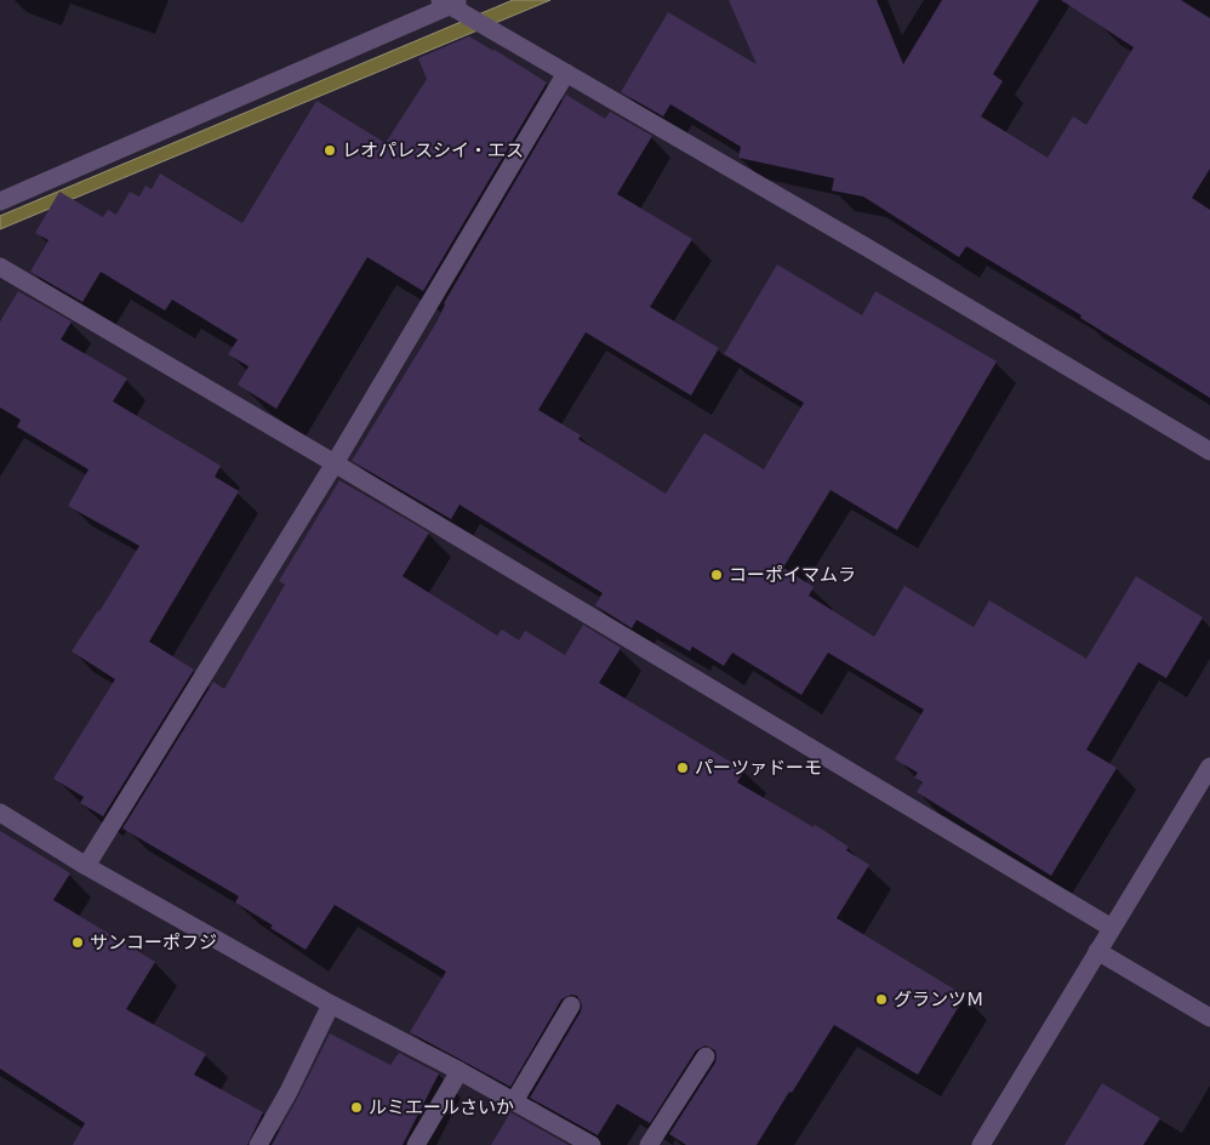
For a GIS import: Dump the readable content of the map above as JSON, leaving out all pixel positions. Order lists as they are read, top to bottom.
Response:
{
  "places": [
    "レオパレスシイ・エス",
    "コーポイマムラ",
    "パーツァドーモ",
    "サンコーポフジ",
    "グランツＭ",
    "ルミエールさいか"
  ]
}
